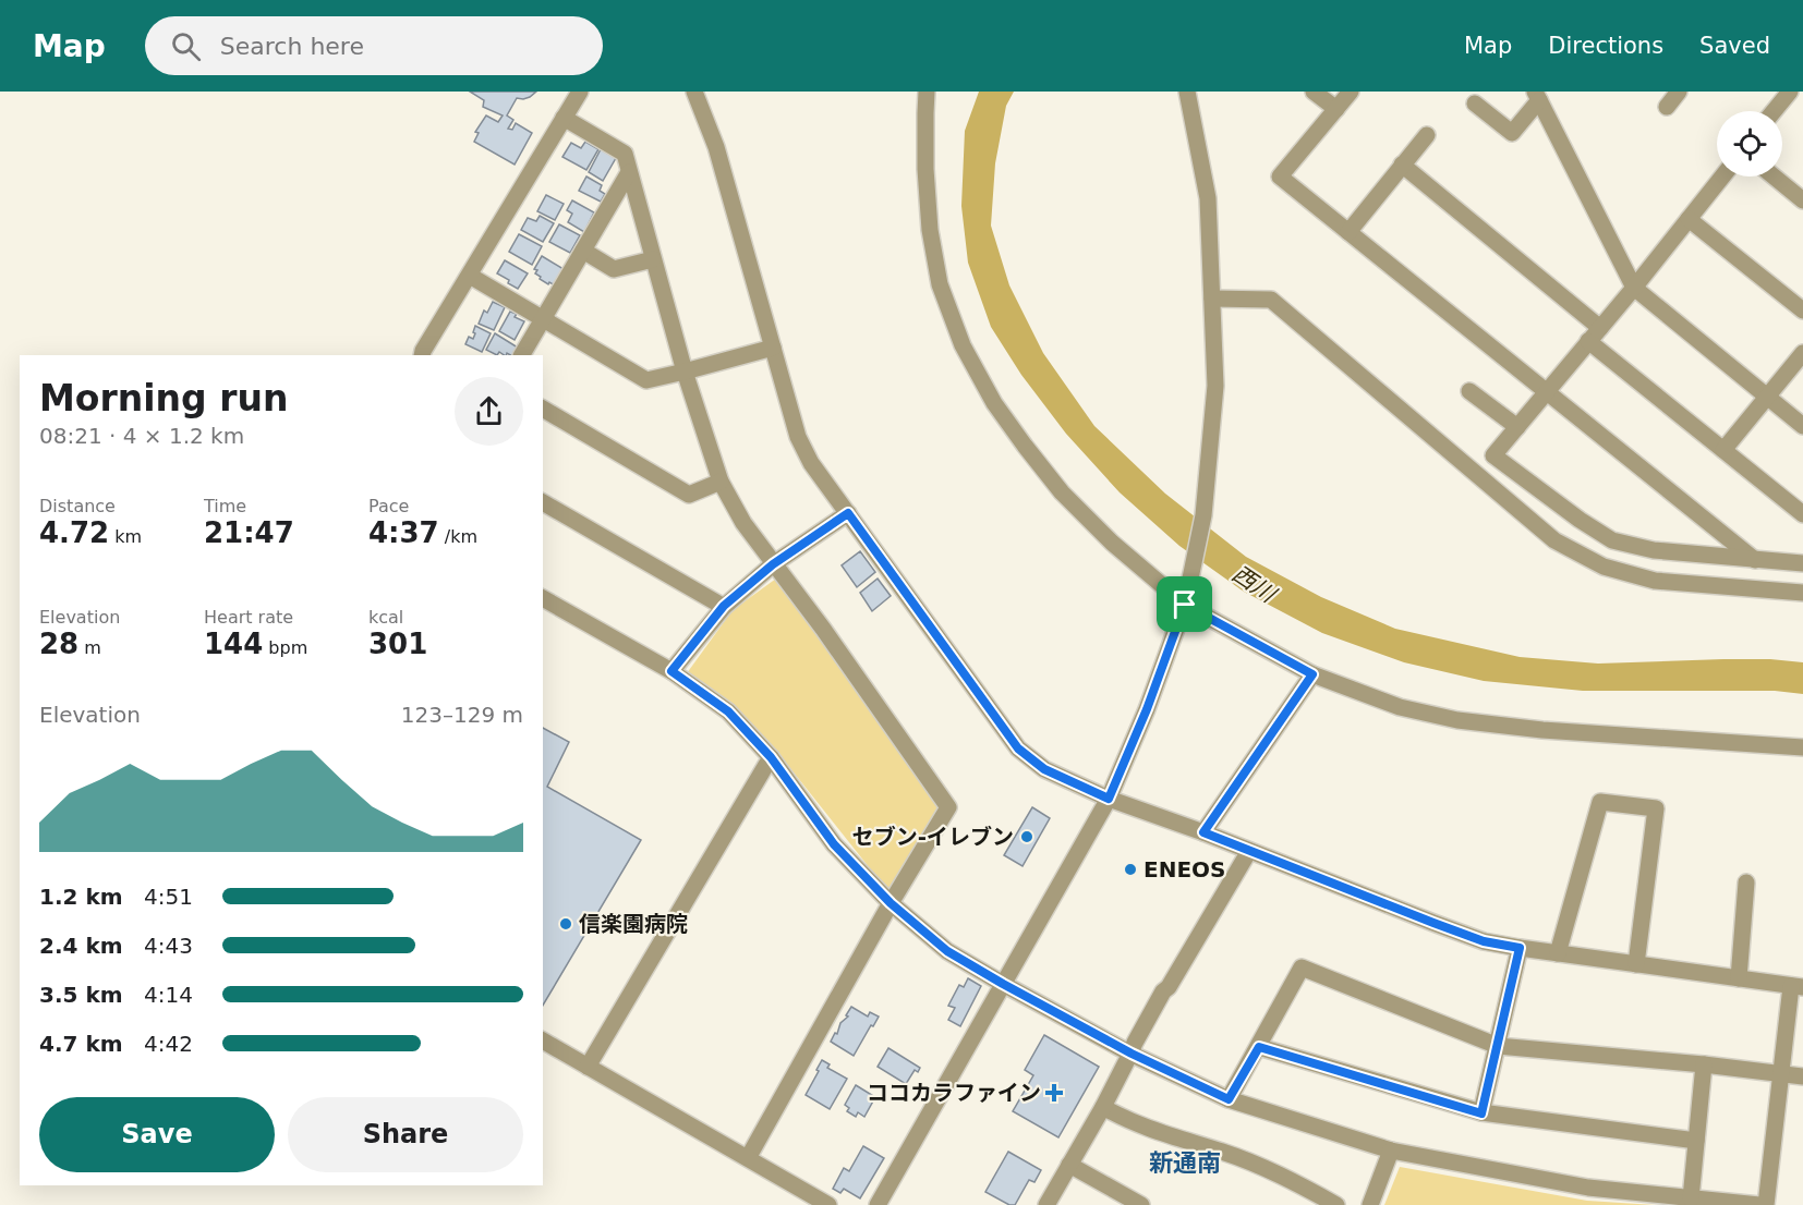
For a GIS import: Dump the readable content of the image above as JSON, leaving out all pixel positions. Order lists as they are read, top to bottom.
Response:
{
  "districts": ["新通南"],
  "water": ["西川"],
  "places": {
    "other": ["セブン-イレブン", "ENEOS", "信楽園病院"],
    "health": ["ココカラファイン"]
  },
  "page": {
    "header": "Map",
    "search": "Search here",
    "nav": ["Map", "Directions", "Saved"],
    "heading": ["Morning run", "08:21 · 4 × 1.2 km"],
    "stats": [
      ["Distance", "4.72 km"],
      ["Time", "21:47"],
      ["Pace", "4:37 /km"],
      ["Elevation", "28 m"],
      ["Heart rate", "144 bpm"],
      ["kcal", "301"]
    ],
    "chart": ["Elevation", "123–129 m"],
    "list": [
      {
        "name": "1.2 km",
        "note": "4:51"
      },
      {
        "name": "2.4 km",
        "note": "4:43"
      },
      {
        "name": "3.5 km",
        "note": "4:14"
      },
      {
        "name": "4.7 km",
        "note": "4:42"
      }
    ],
    "buttons": ["Save", "Share"]
  }
}
